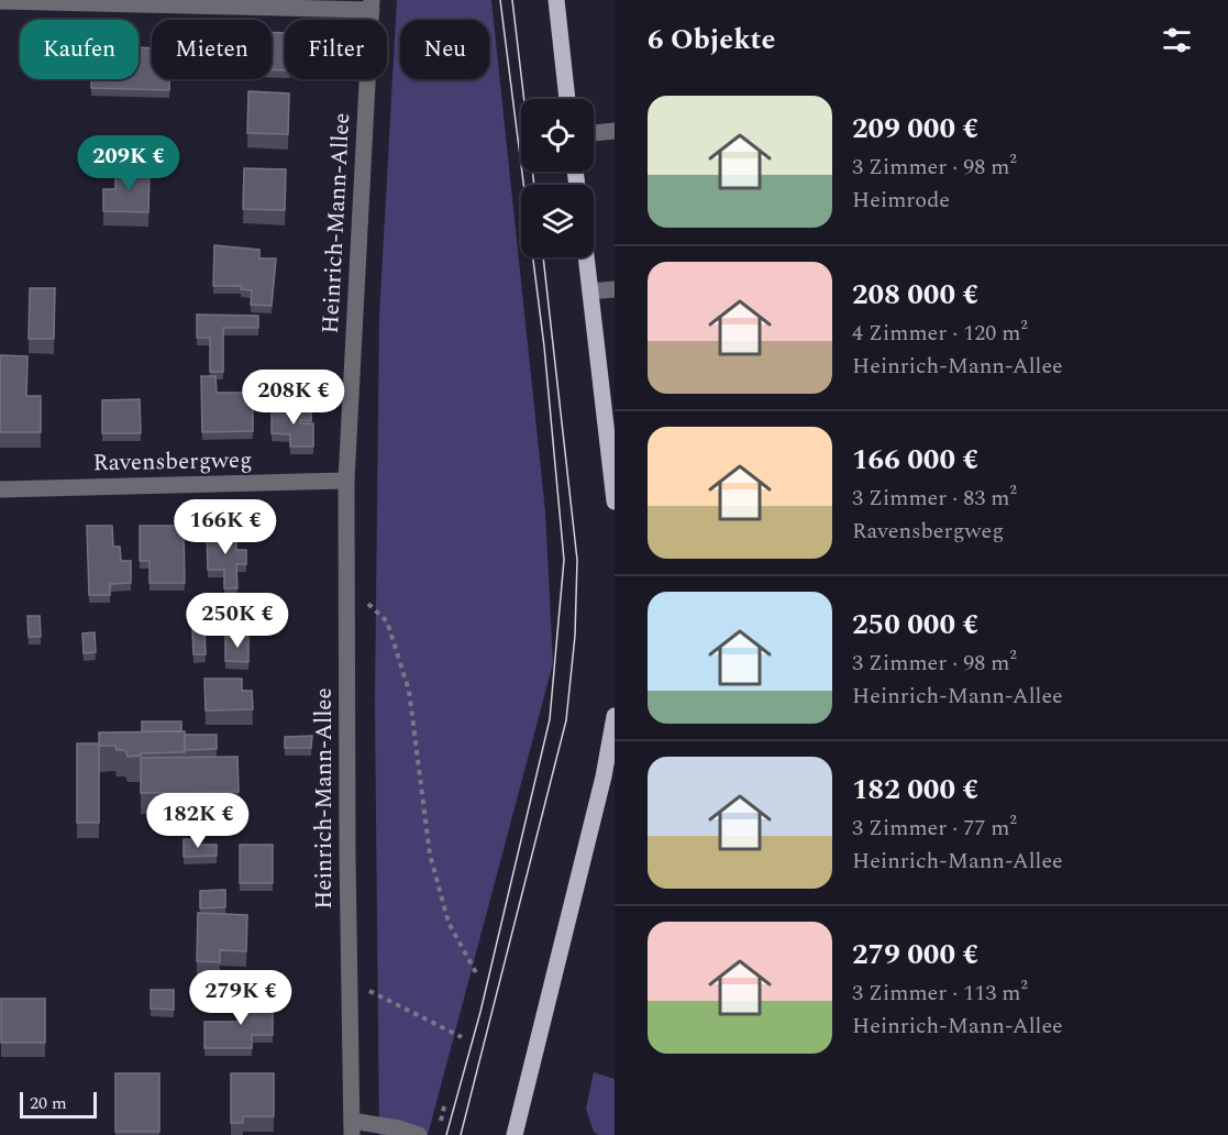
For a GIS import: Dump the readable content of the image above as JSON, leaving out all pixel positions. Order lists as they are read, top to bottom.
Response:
{
  "streets": {
    "street": ["Heinrich-Mann-Allee", "Ravensbergweg"]
  },
  "crossings": [
    ["Heinrich-Mann-Allee", "Ravensbergweg"]
  ],
  "scale_bar": "20 m",
  "page": {
    "heading": "6 Objekte",
    "chip": [
      "Kaufen",
      "Mieten",
      "Filter",
      "Neu"
    ],
    "list": [
      {
        "name": "209 000 €",
        "note": "3 Zimmer · 98 m² · Heimrode"
      },
      {
        "name": "208 000 €",
        "note": "4 Zimmer · 120 m² · Heinrich-Mann-Allee"
      },
      {
        "name": "166 000 €",
        "note": "3 Zimmer · 83 m² · Ravensbergweg"
      },
      {
        "name": "250 000 €",
        "note": "3 Zimmer · 98 m² · Heinrich-Mann-Allee"
      },
      {
        "name": "182 000 €",
        "note": "3 Zimmer · 77 m² · Heinrich-Mann-Allee"
      },
      {
        "name": "279 000 €",
        "note": "3 Zimmer · 113 m² · Heinrich-Mann-Allee"
      }
    ],
    "price": [
      "209K €",
      "208K €",
      "166K €",
      "250K €",
      "182K €",
      "279K €"
    ],
    "scale": "20 m"
  }
}
